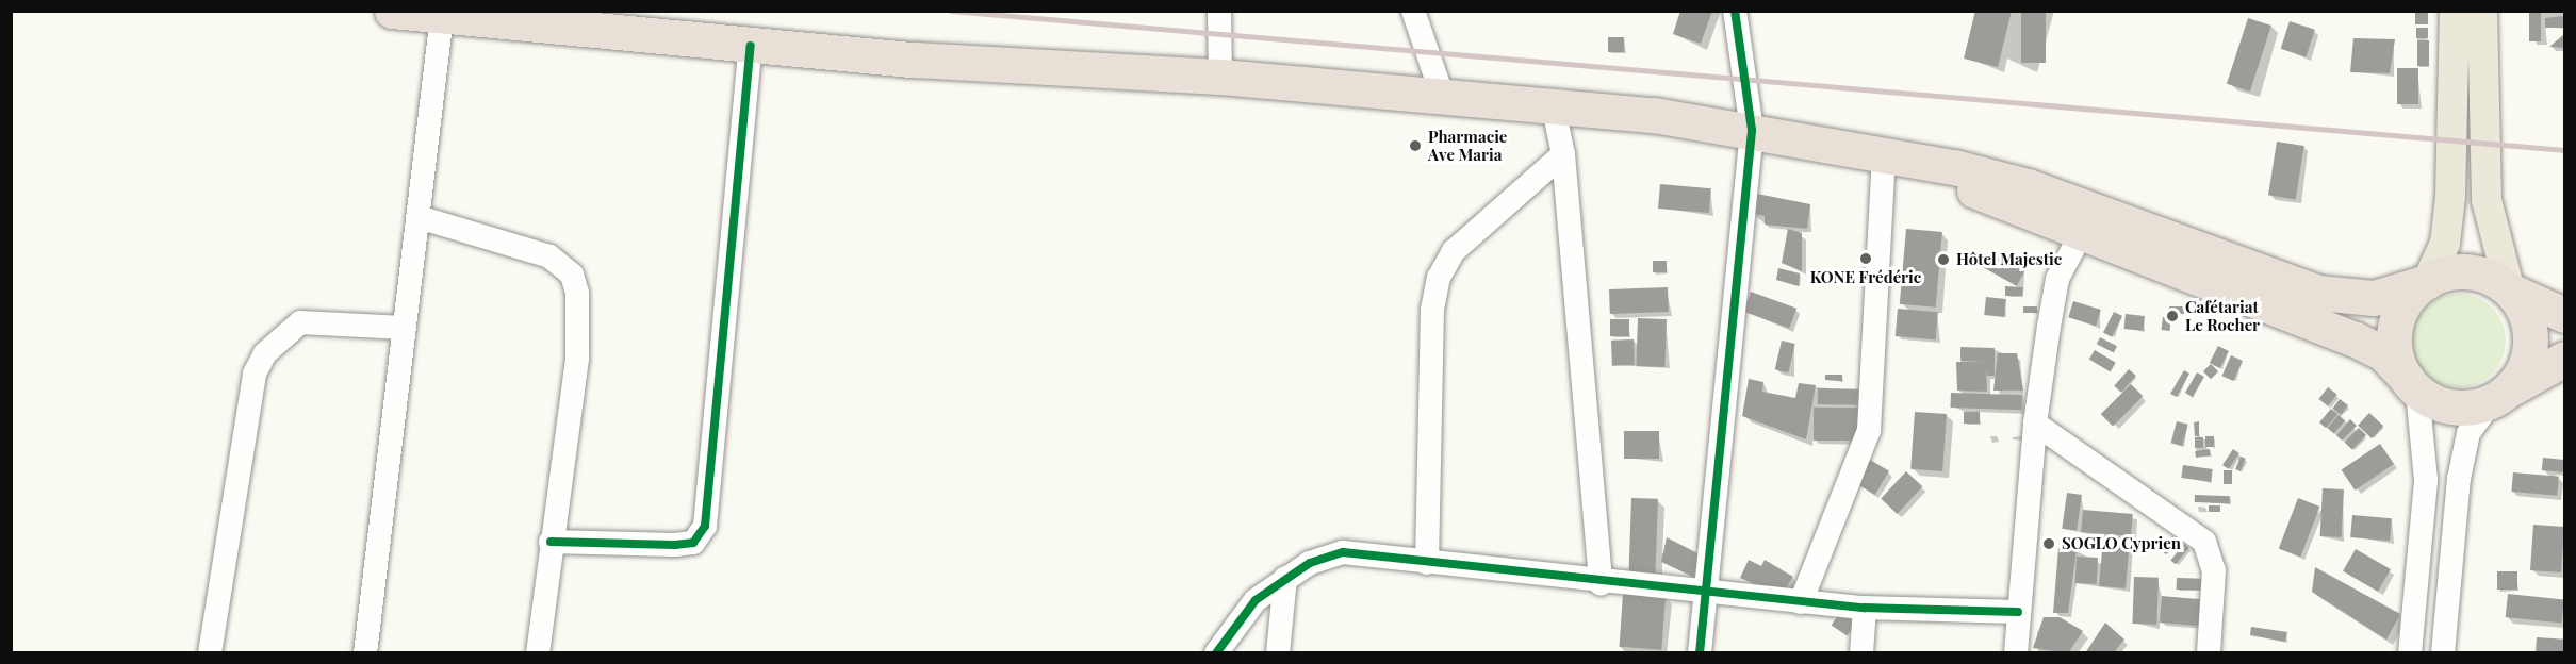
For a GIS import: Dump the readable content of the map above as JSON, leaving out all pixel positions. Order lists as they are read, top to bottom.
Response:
{
  "places": [
    "Pharmacie Ave Maria",
    "KONE Frédéric",
    "Hôtel Majestic",
    "Cafétariat Le Rocher",
    "SOGLO Cyprien"
  ]
}
